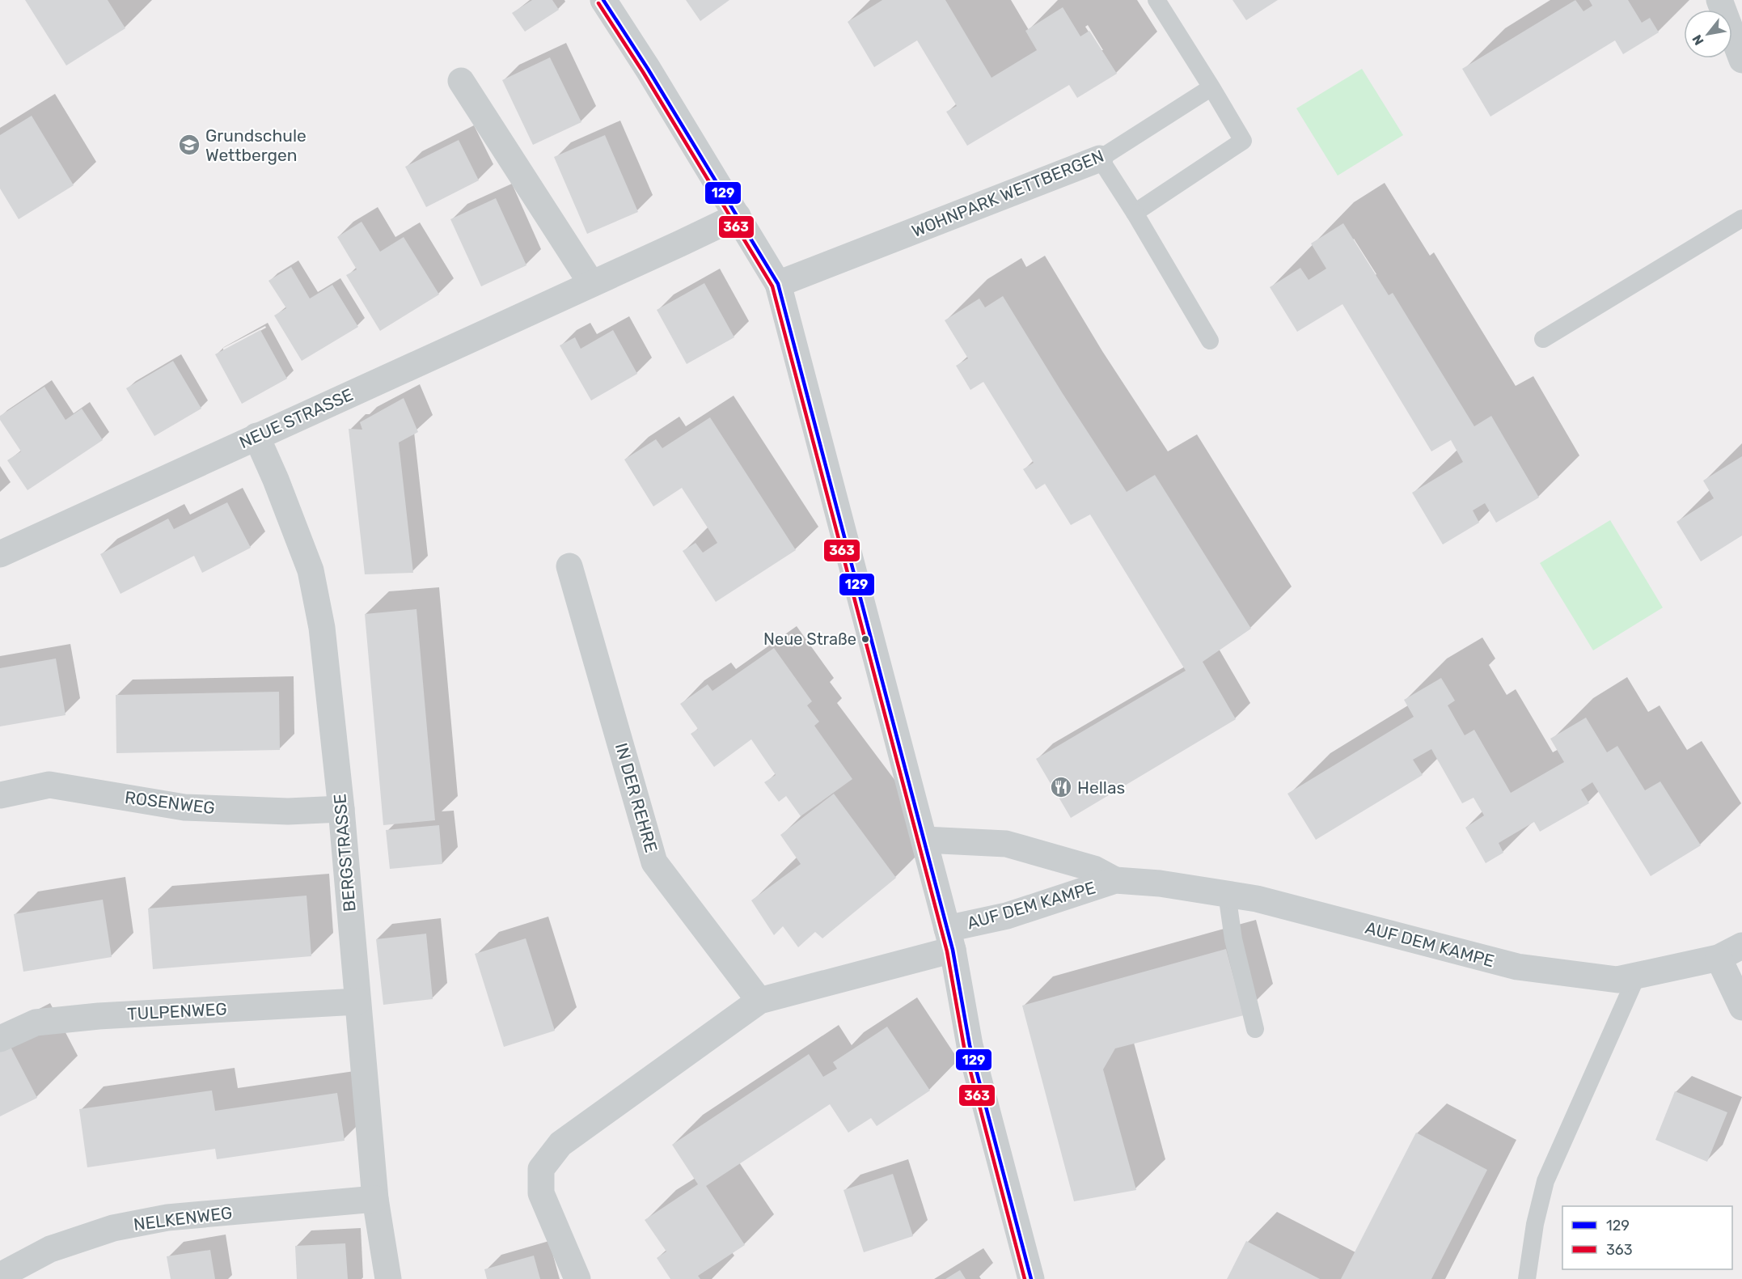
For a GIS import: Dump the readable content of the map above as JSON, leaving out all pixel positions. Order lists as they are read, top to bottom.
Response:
{
  "streets": {
    "street": [
      "WOHNPARK WETTBERGEN",
      "NEUE STRASSE",
      "IN DER REHRE",
      "ROSENWEG",
      "BERGSTRASSE",
      "AUF DEM KAMPE",
      "TULPENWEG",
      "NELKENWEG"
    ]
  },
  "crossings": [
    ["NEUE STRASSE", "BERGSTRASSE"],
    ["ROSENWEG", "BERGSTRASSE"],
    ["BERGSTRASSE", "TULPENWEG"],
    ["BERGSTRASSE", "NELKENWEG"]
  ],
  "places": {
    "school or university": ["Grundschule Wettbergen"],
    "other": ["Neue Straße"],
    "restaurant": ["Hellas"]
  },
  "lines": ["transit line 129", "transit line 363"],
  "legend": ["129", "363"],
  "north": "bottom left"
}
